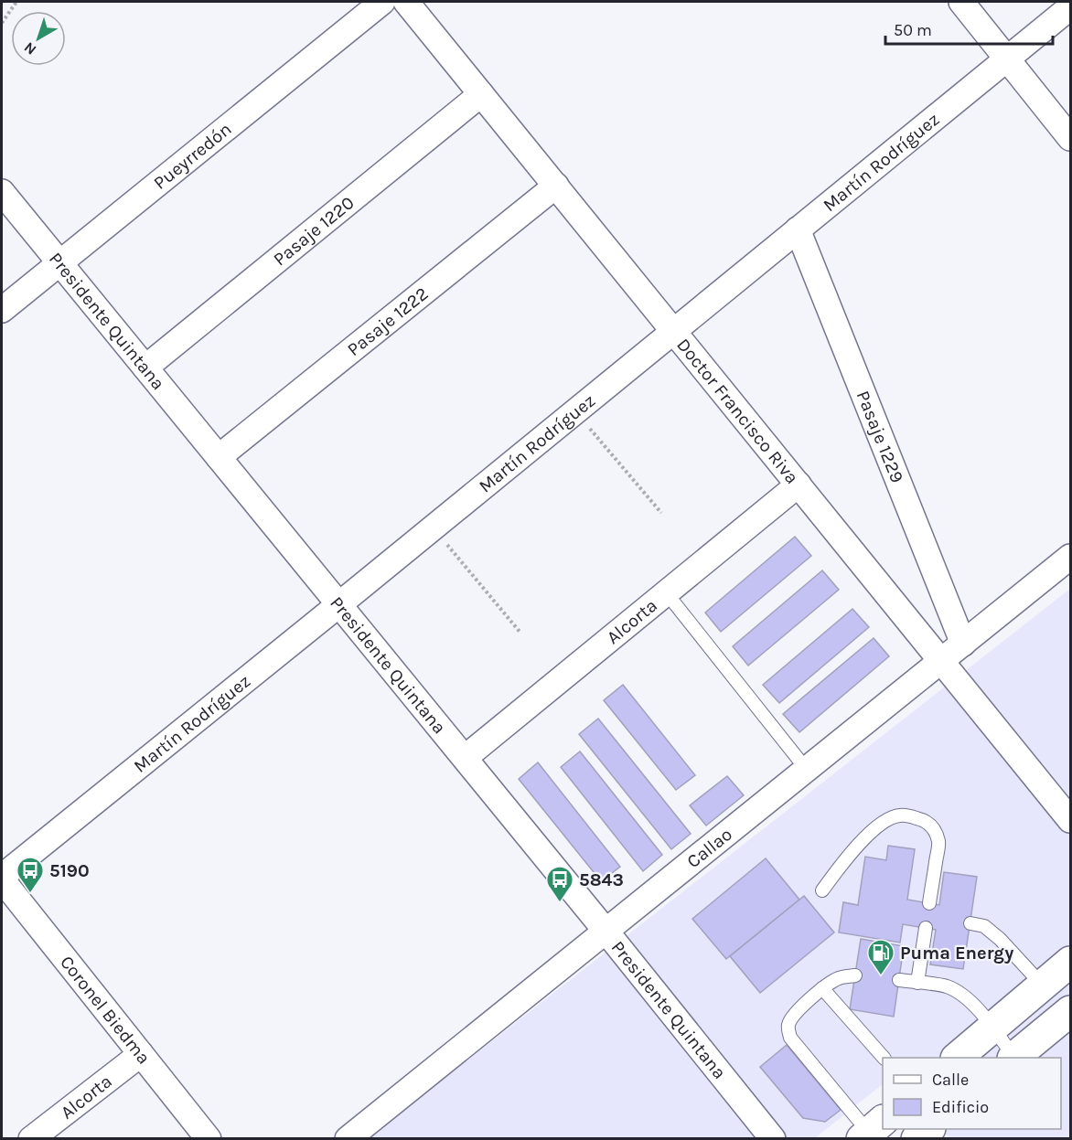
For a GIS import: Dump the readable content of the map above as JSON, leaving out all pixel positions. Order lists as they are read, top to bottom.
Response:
{
  "streets": {
    "street": [
      "Pueyrredón",
      "Martín Rodríguez",
      "Pasaje 1220",
      "Presidente Quintana",
      "Pasaje 1222",
      "Doctor Francisco Riva",
      "Pasaje 1229",
      "Alcorta",
      "Callao",
      "Coronel Biedma"
    ]
  },
  "crossings": [
    ["Pueyrredón", "Presidente Quintana"],
    ["Martín Rodríguez", "Presidente Quintana"],
    ["Martín Rodríguez", "Doctor Francisco Riva"],
    ["Martín Rodríguez", "Pasaje 1229"],
    ["Martín Rodríguez", "Coronel Biedma"],
    ["Pasaje 1220", "Presidente Quintana"],
    ["Pasaje 1220", "Doctor Francisco Riva"],
    ["Presidente Quintana", "Pasaje 1222"],
    ["Presidente Quintana", "Alcorta"],
    ["Presidente Quintana", "Callao"],
    ["Pasaje 1222", "Doctor Francisco Riva"],
    ["Doctor Francisco Riva", "Alcorta"],
    ["Doctor Francisco Riva", "Callao"],
    ["Pasaje 1229", "Callao"],
    ["Alcorta", "Coronel Biedma"]
  ],
  "places": {
    "bus stop": ["5190", "5843"],
    "fuel station": ["Puma Energy"]
  },
  "legend": ["Calle", "Edificio"],
  "scale_bar": "50 m",
  "north": "bottom left"
}
